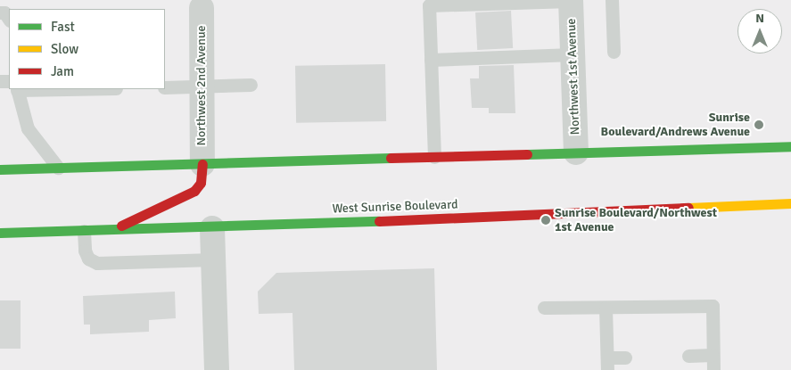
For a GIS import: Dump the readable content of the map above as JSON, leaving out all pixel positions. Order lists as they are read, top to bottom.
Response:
{
  "streets": {
    "main road": ["West Sunrise Boulevard"],
    "street": ["Northwest 1st Avenue", "Northwest 2nd Avenue"]
  },
  "places": ["Sunrise Boulevard/Andrews Avenue", "Sunrise Boulevard/Northwest 1st Avenue"],
  "legend": ["Fast", "Slow", "Jam"],
  "north": "top"
}
